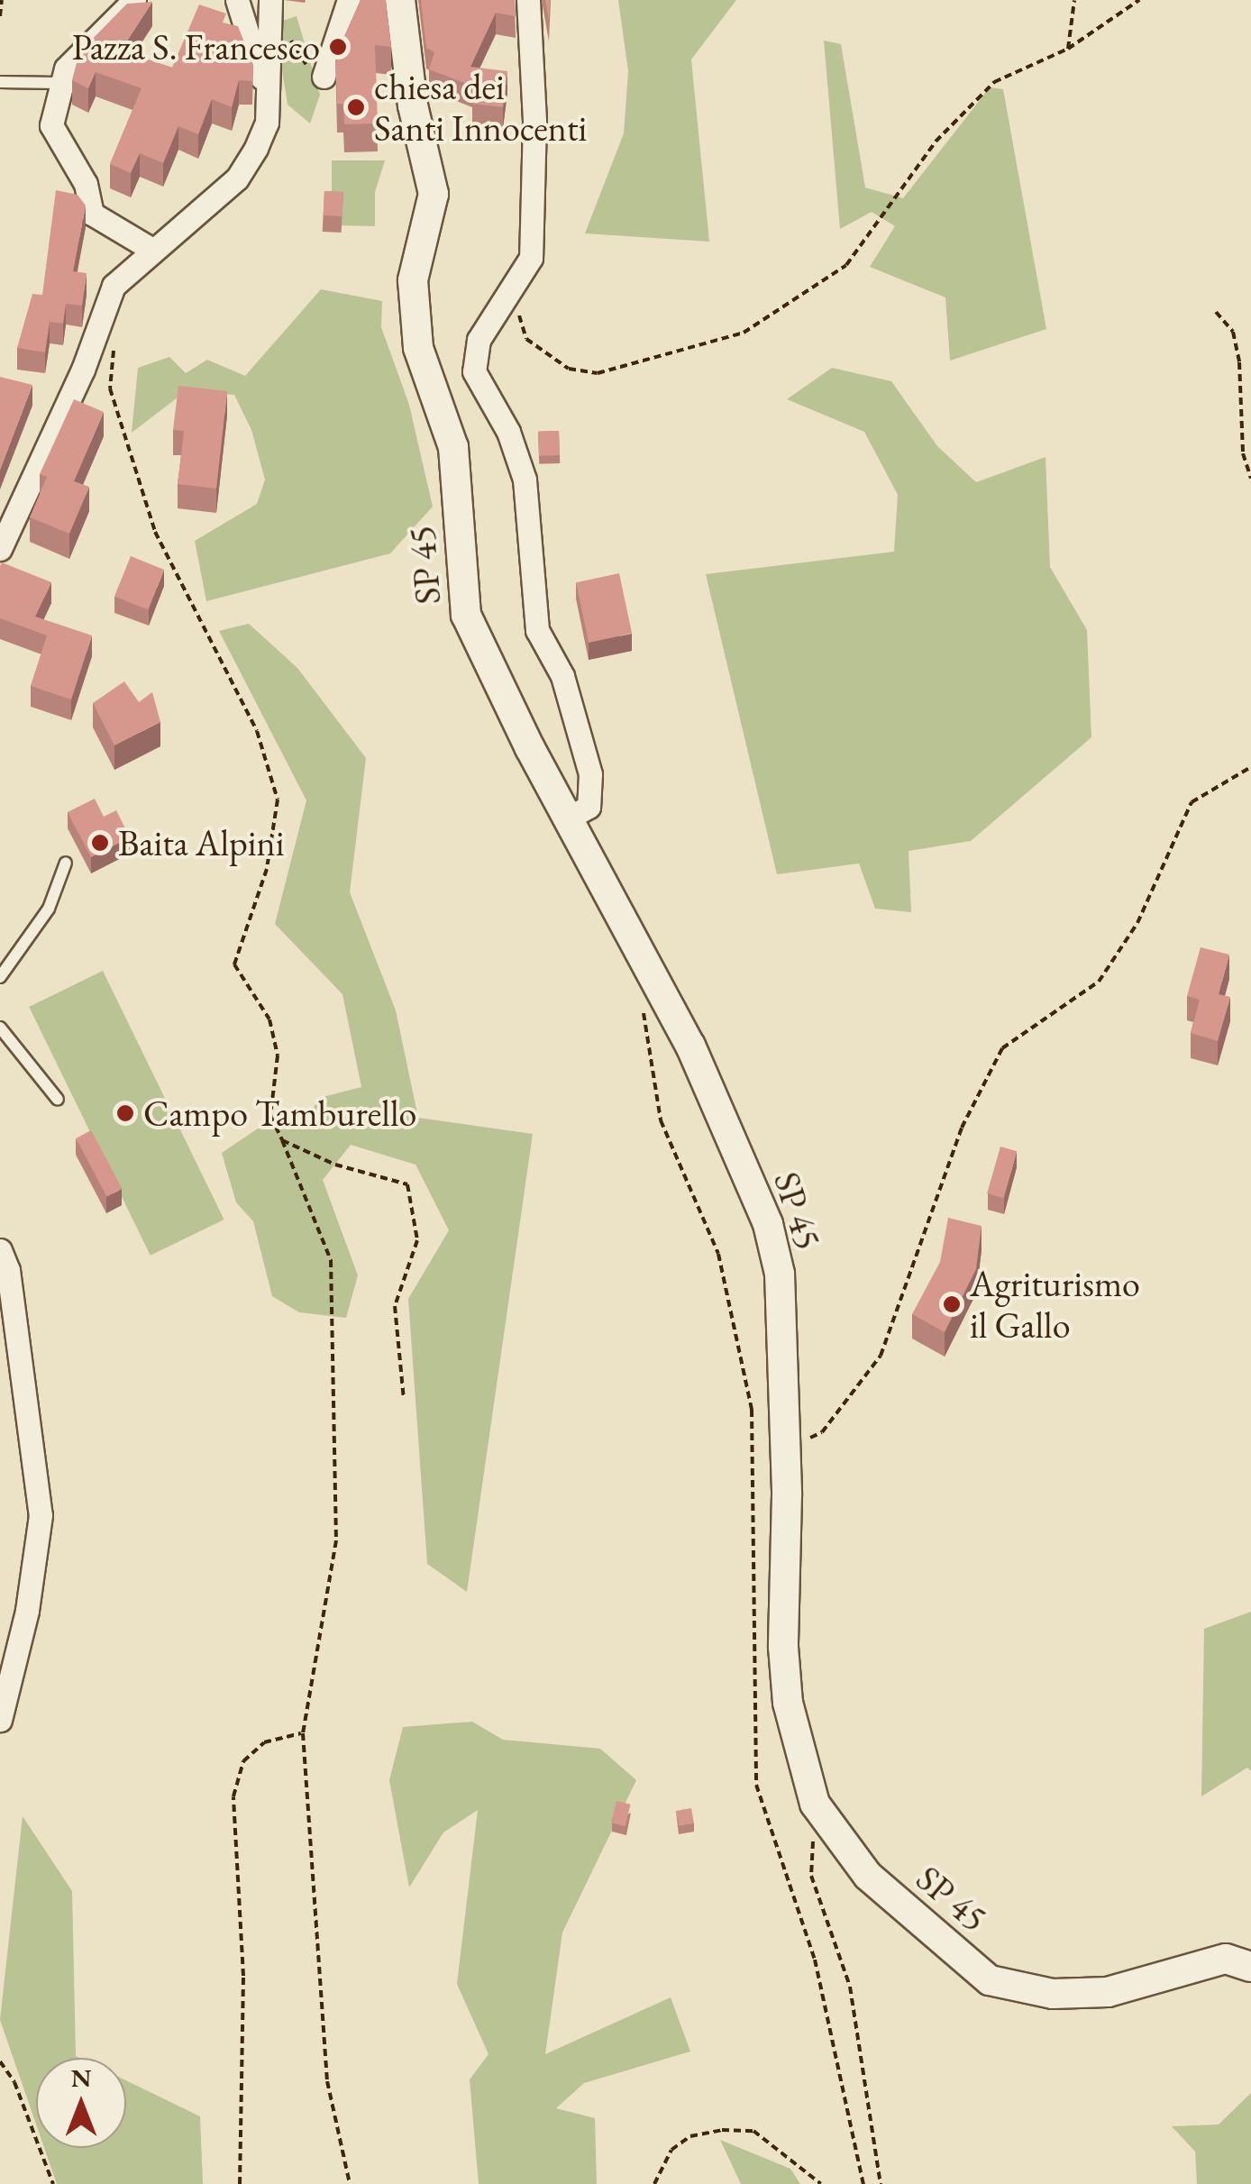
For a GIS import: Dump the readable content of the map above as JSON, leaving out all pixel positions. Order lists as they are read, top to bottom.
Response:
{
  "streets": {
    "street": ["SP 45"]
  },
  "places": [
    "Pazza S. Francesco",
    "chiesa dei Santi Innocenti",
    "Baita Alpini",
    "Campo Tamburello",
    "Agriturismo il Gallo"
  ],
  "north": "top"
}
